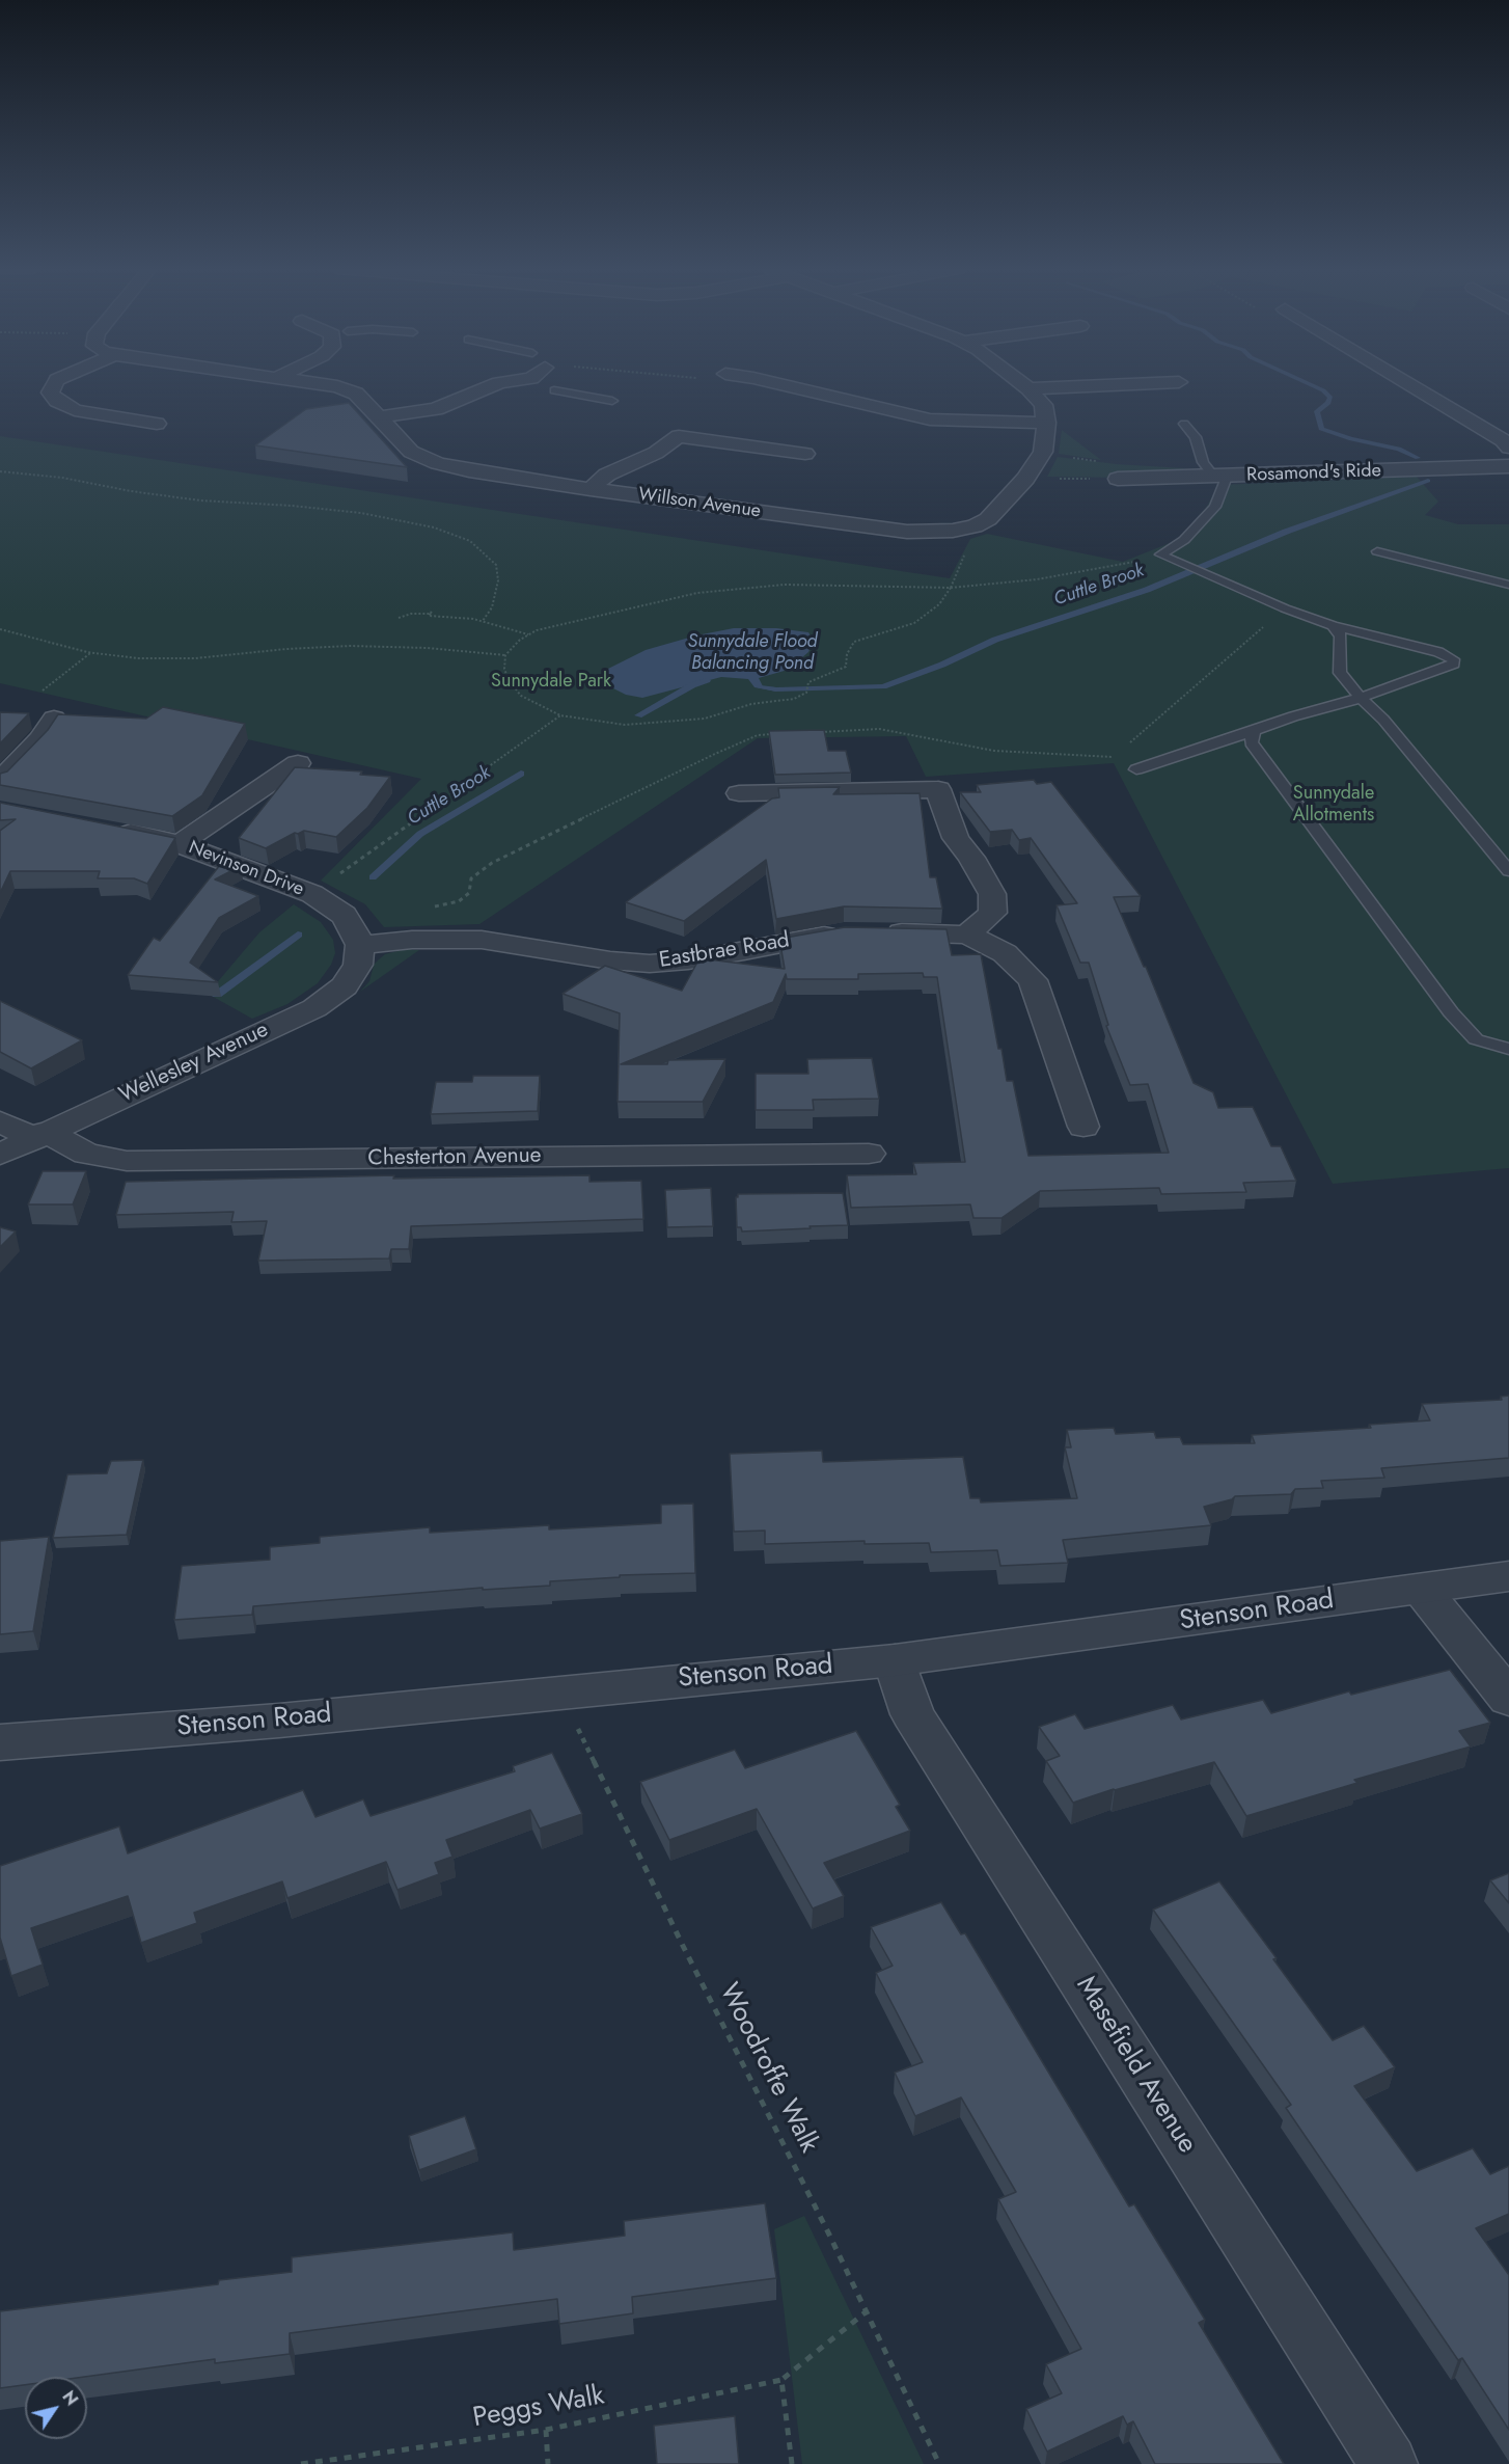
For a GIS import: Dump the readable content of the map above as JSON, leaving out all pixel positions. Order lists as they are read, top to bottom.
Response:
{
  "streets": {
    "street": [
      "Rosamond's Ride",
      "Willson Avenue",
      "Nevinson Drive",
      "Eastbrae Road",
      "Wellesley Avenue",
      "Chesterton Avenue",
      "Stenson Road",
      "Masefield Avenue"
    ],
    "path": ["Woodroffe Walk", "Peggs Walk"]
  },
  "crossings": [
    ["Nevinson Drive", "Eastbrae Road"],
    ["Nevinson Drive", "Wellesley Avenue"],
    ["Eastbrae Road", "Wellesley Avenue"],
    ["Wellesley Avenue", "Chesterton Avenue"],
    ["Stenson Road", "Masefield Avenue"],
    ["Stenson Road", "Woodroffe Walk"]
  ],
  "water": ["Cuttle Brook", "Sunnydale Flood Balancing Pond"],
  "parks": ["Sunnydale Park", "Sunnydale Allotments"],
  "north": "top right"
}
